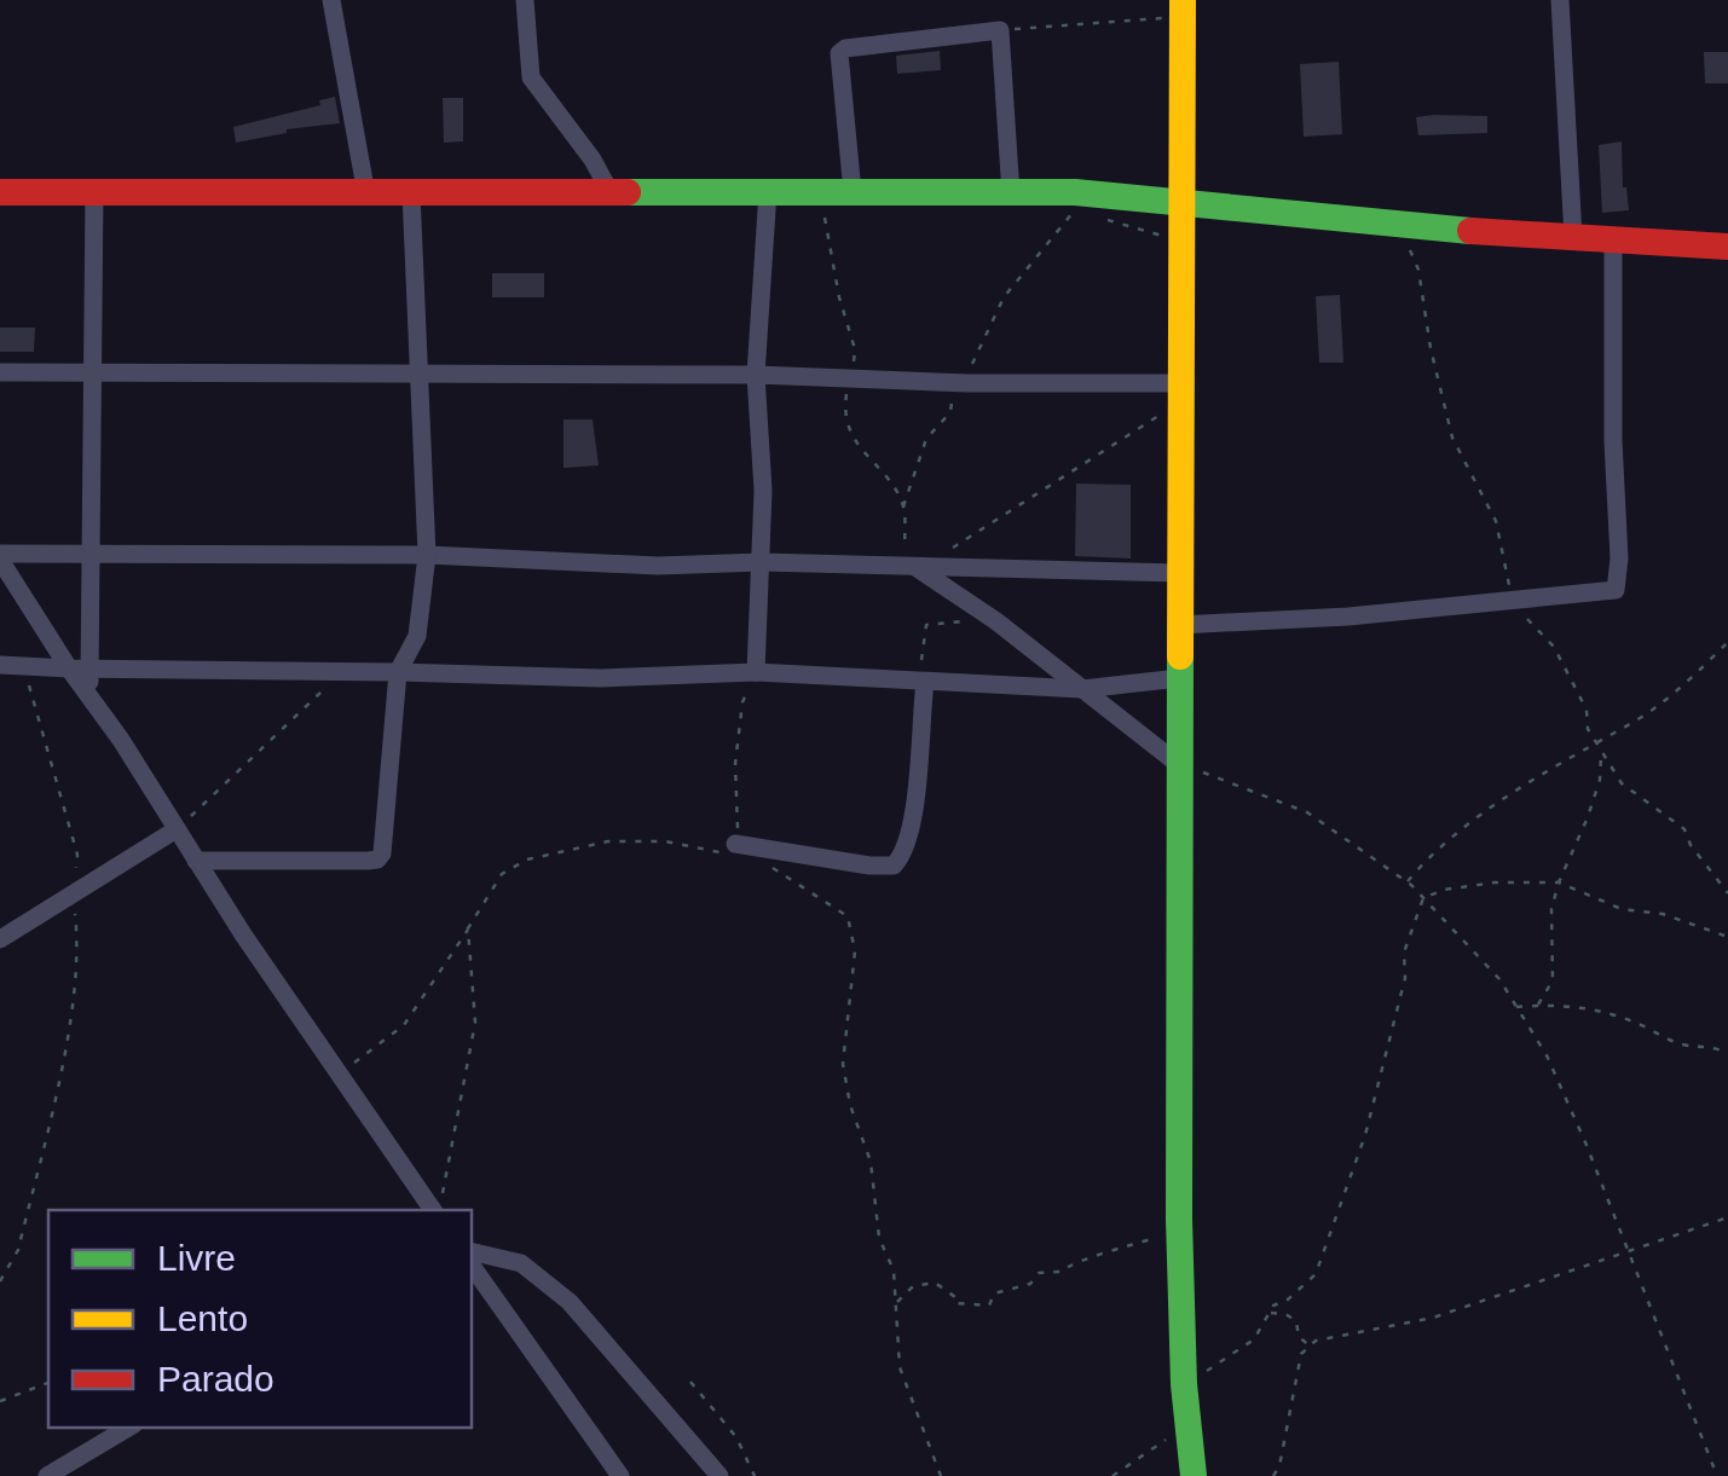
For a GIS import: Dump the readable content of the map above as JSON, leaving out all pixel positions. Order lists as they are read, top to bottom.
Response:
{
  "legend": ["Livre", "Lento", "Parado"]
}
